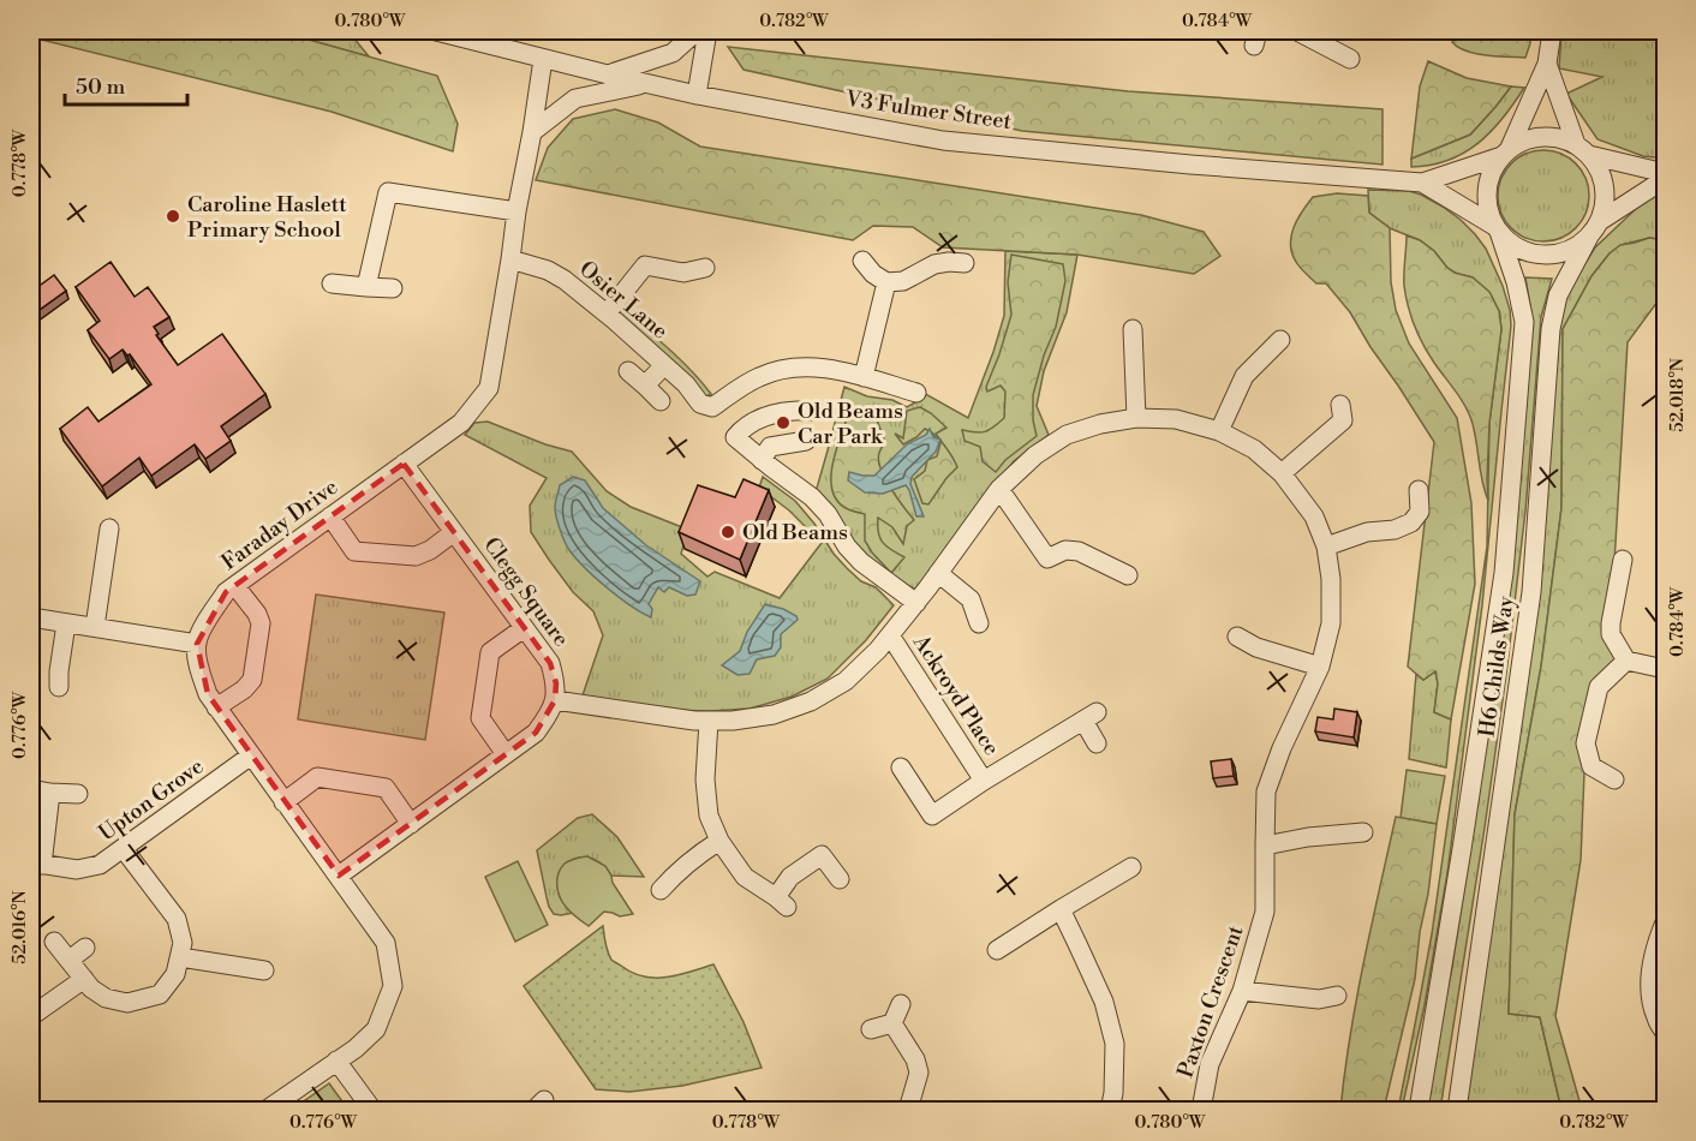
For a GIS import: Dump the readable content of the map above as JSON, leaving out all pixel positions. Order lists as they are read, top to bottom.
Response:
{
  "streets": {
    "street": [
      "V3 Fulmer Street",
      "Osier Lane",
      "Faraday Drive",
      "Clegg Square",
      "H6 Childs Way",
      "Ackroyd Place",
      "Upton Grove",
      "Paxton Crescent"
    ]
  },
  "crossings": [
    ["V3 Fulmer Street", "Faraday Drive"],
    ["V3 Fulmer Street", "H6 Childs Way"],
    ["Osier Lane", "Faraday Drive"],
    ["Faraday Drive", "Clegg Square"],
    ["Clegg Square", "Paxton Crescent"],
    ["Ackroyd Place", "Paxton Crescent"]
  ],
  "places": ["Caroline Haslett Primary School", "Old Beams Car Park", "Old Beams"],
  "scale_bar": "50 m",
  "coordinates": [
    "0.780°W",
    "0.782°W",
    "0.784°W",
    "0.778°W",
    "52.018°N",
    "0.776°W",
    "52.016°N"
  ]
}
